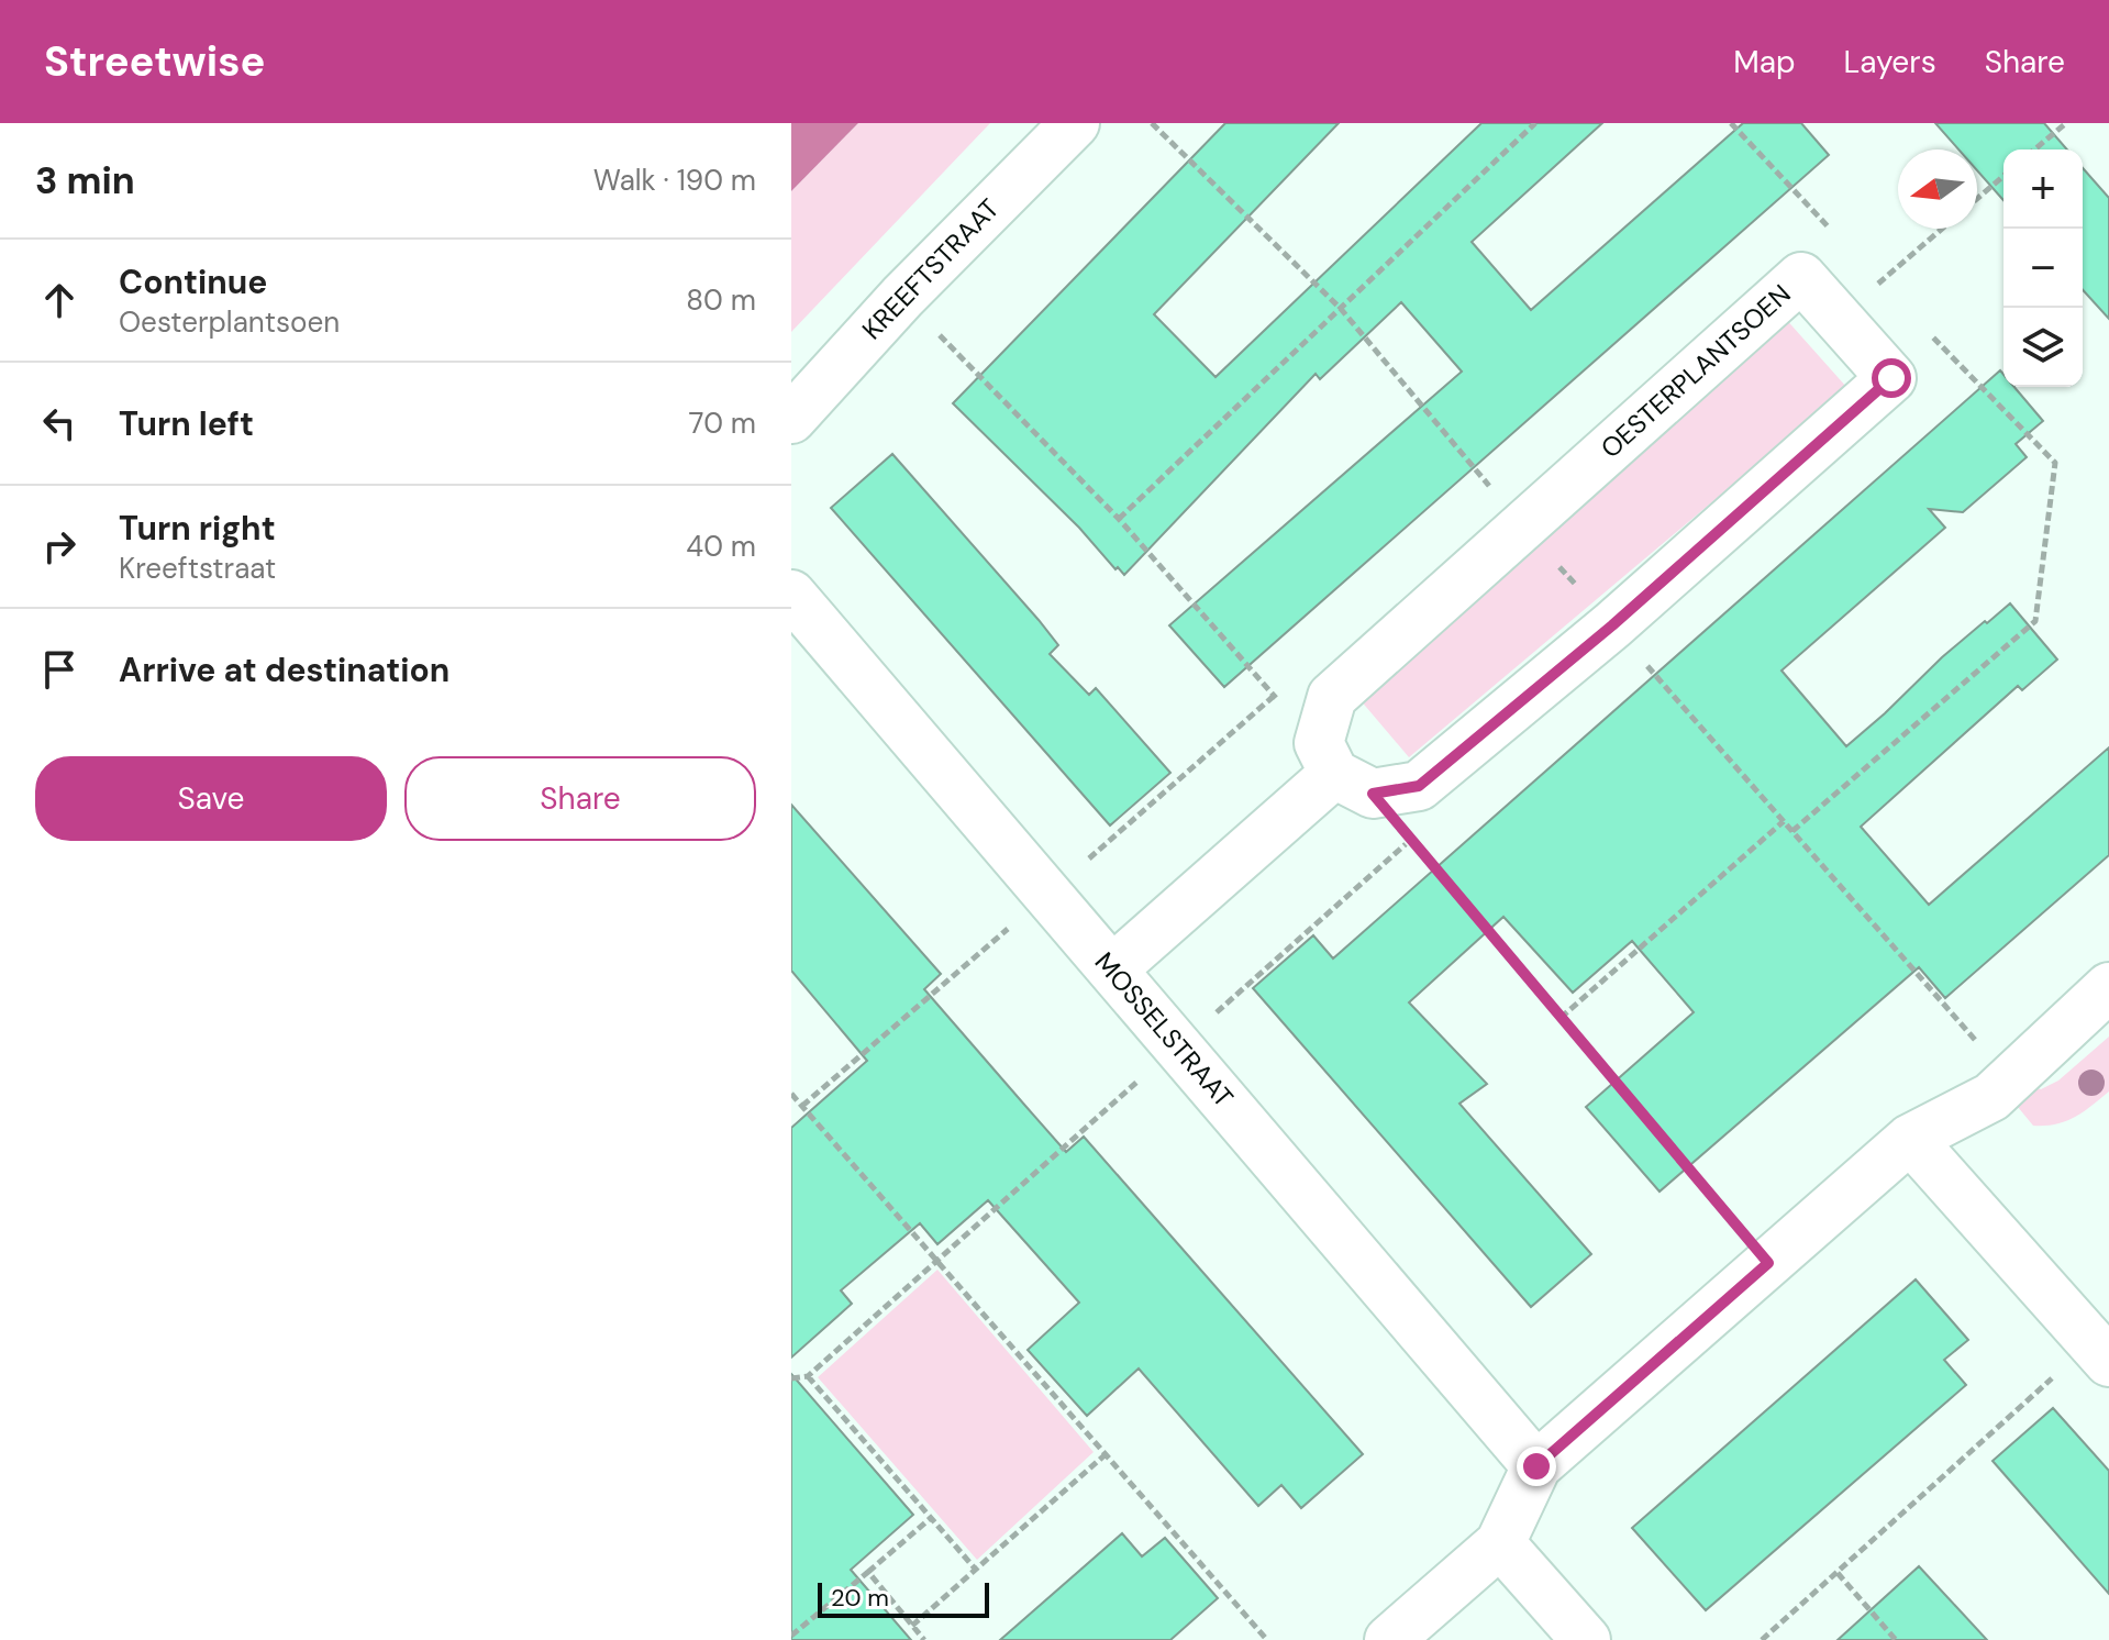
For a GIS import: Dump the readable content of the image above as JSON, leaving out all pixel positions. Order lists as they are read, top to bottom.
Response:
{
  "streets": {
    "street": ["KREEFTSTRAAT", "OESTERPLANTSOEN", "MOSSELSTRAAT"]
  },
  "scale_bar": "20 m",
  "north": "left",
  "page": {
    "header": "Streetwise",
    "nav": ["Map", "Layers", "Share"],
    "heading": ["3 min", "Walk · 190 m"],
    "map_buttons": ["+", "−"],
    "list": [
      ["Continue", "Oesterplantsoen", "80 m"],
      ["Turn left", "70 m"],
      ["Turn right", "Kreeftstraat", "40 m"],
      "Arrive at destination"
    ],
    "buttons": ["Save", "Share"],
    "scale": "20 m"
  }
}
